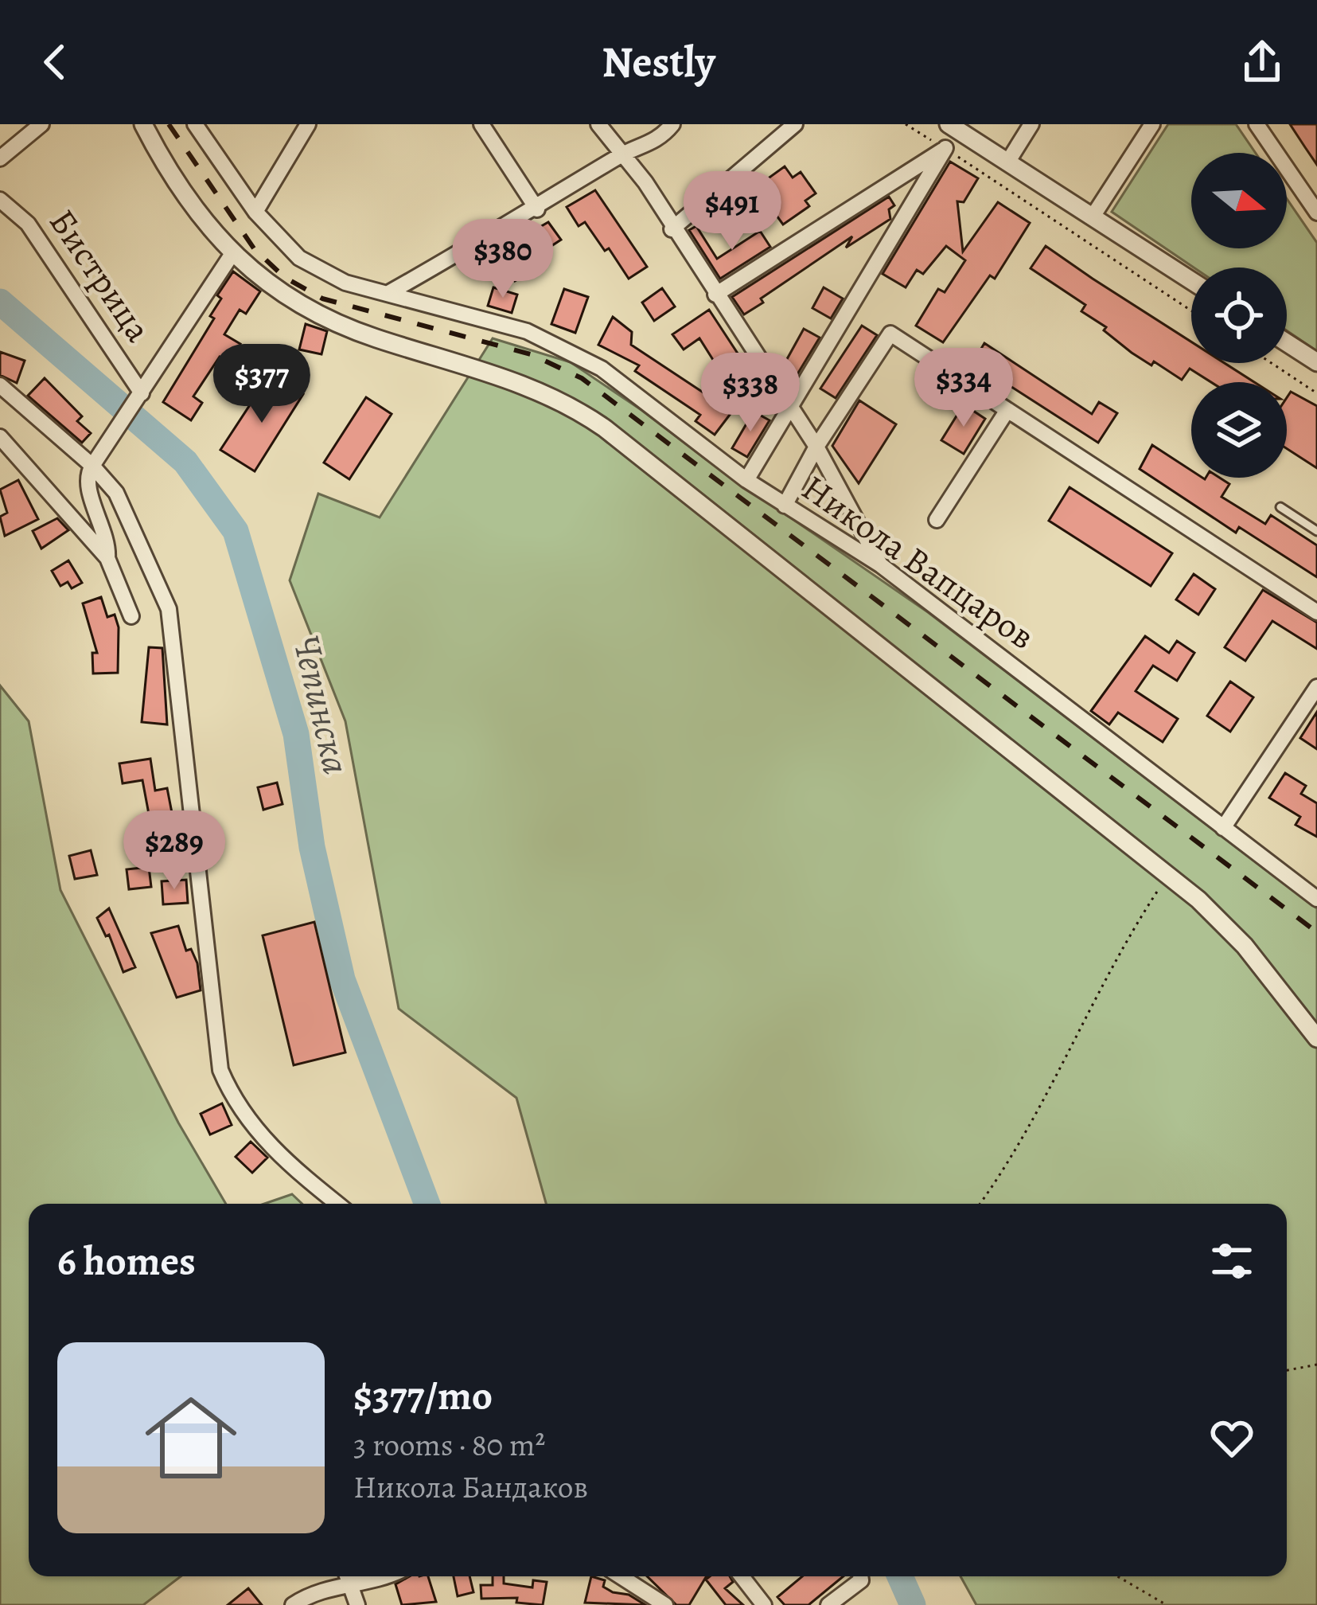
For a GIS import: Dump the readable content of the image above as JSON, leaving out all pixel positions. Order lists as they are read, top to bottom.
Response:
{
  "streets": {
    "street": ["Бистрица", "Никола Вапцаров"]
  },
  "water": ["Чепинска"],
  "north": "right",
  "page": {
    "header": "Nestly",
    "price": [
      "$491",
      "$380",
      "$377",
      "$334",
      "$338",
      "$289"
    ],
    "heading": "6 homes",
    "list": [
      {
        "name": "$377/mo",
        "note": "3 rooms · 80 m² · Никола Бандаков"
      }
    ]
  }
}
